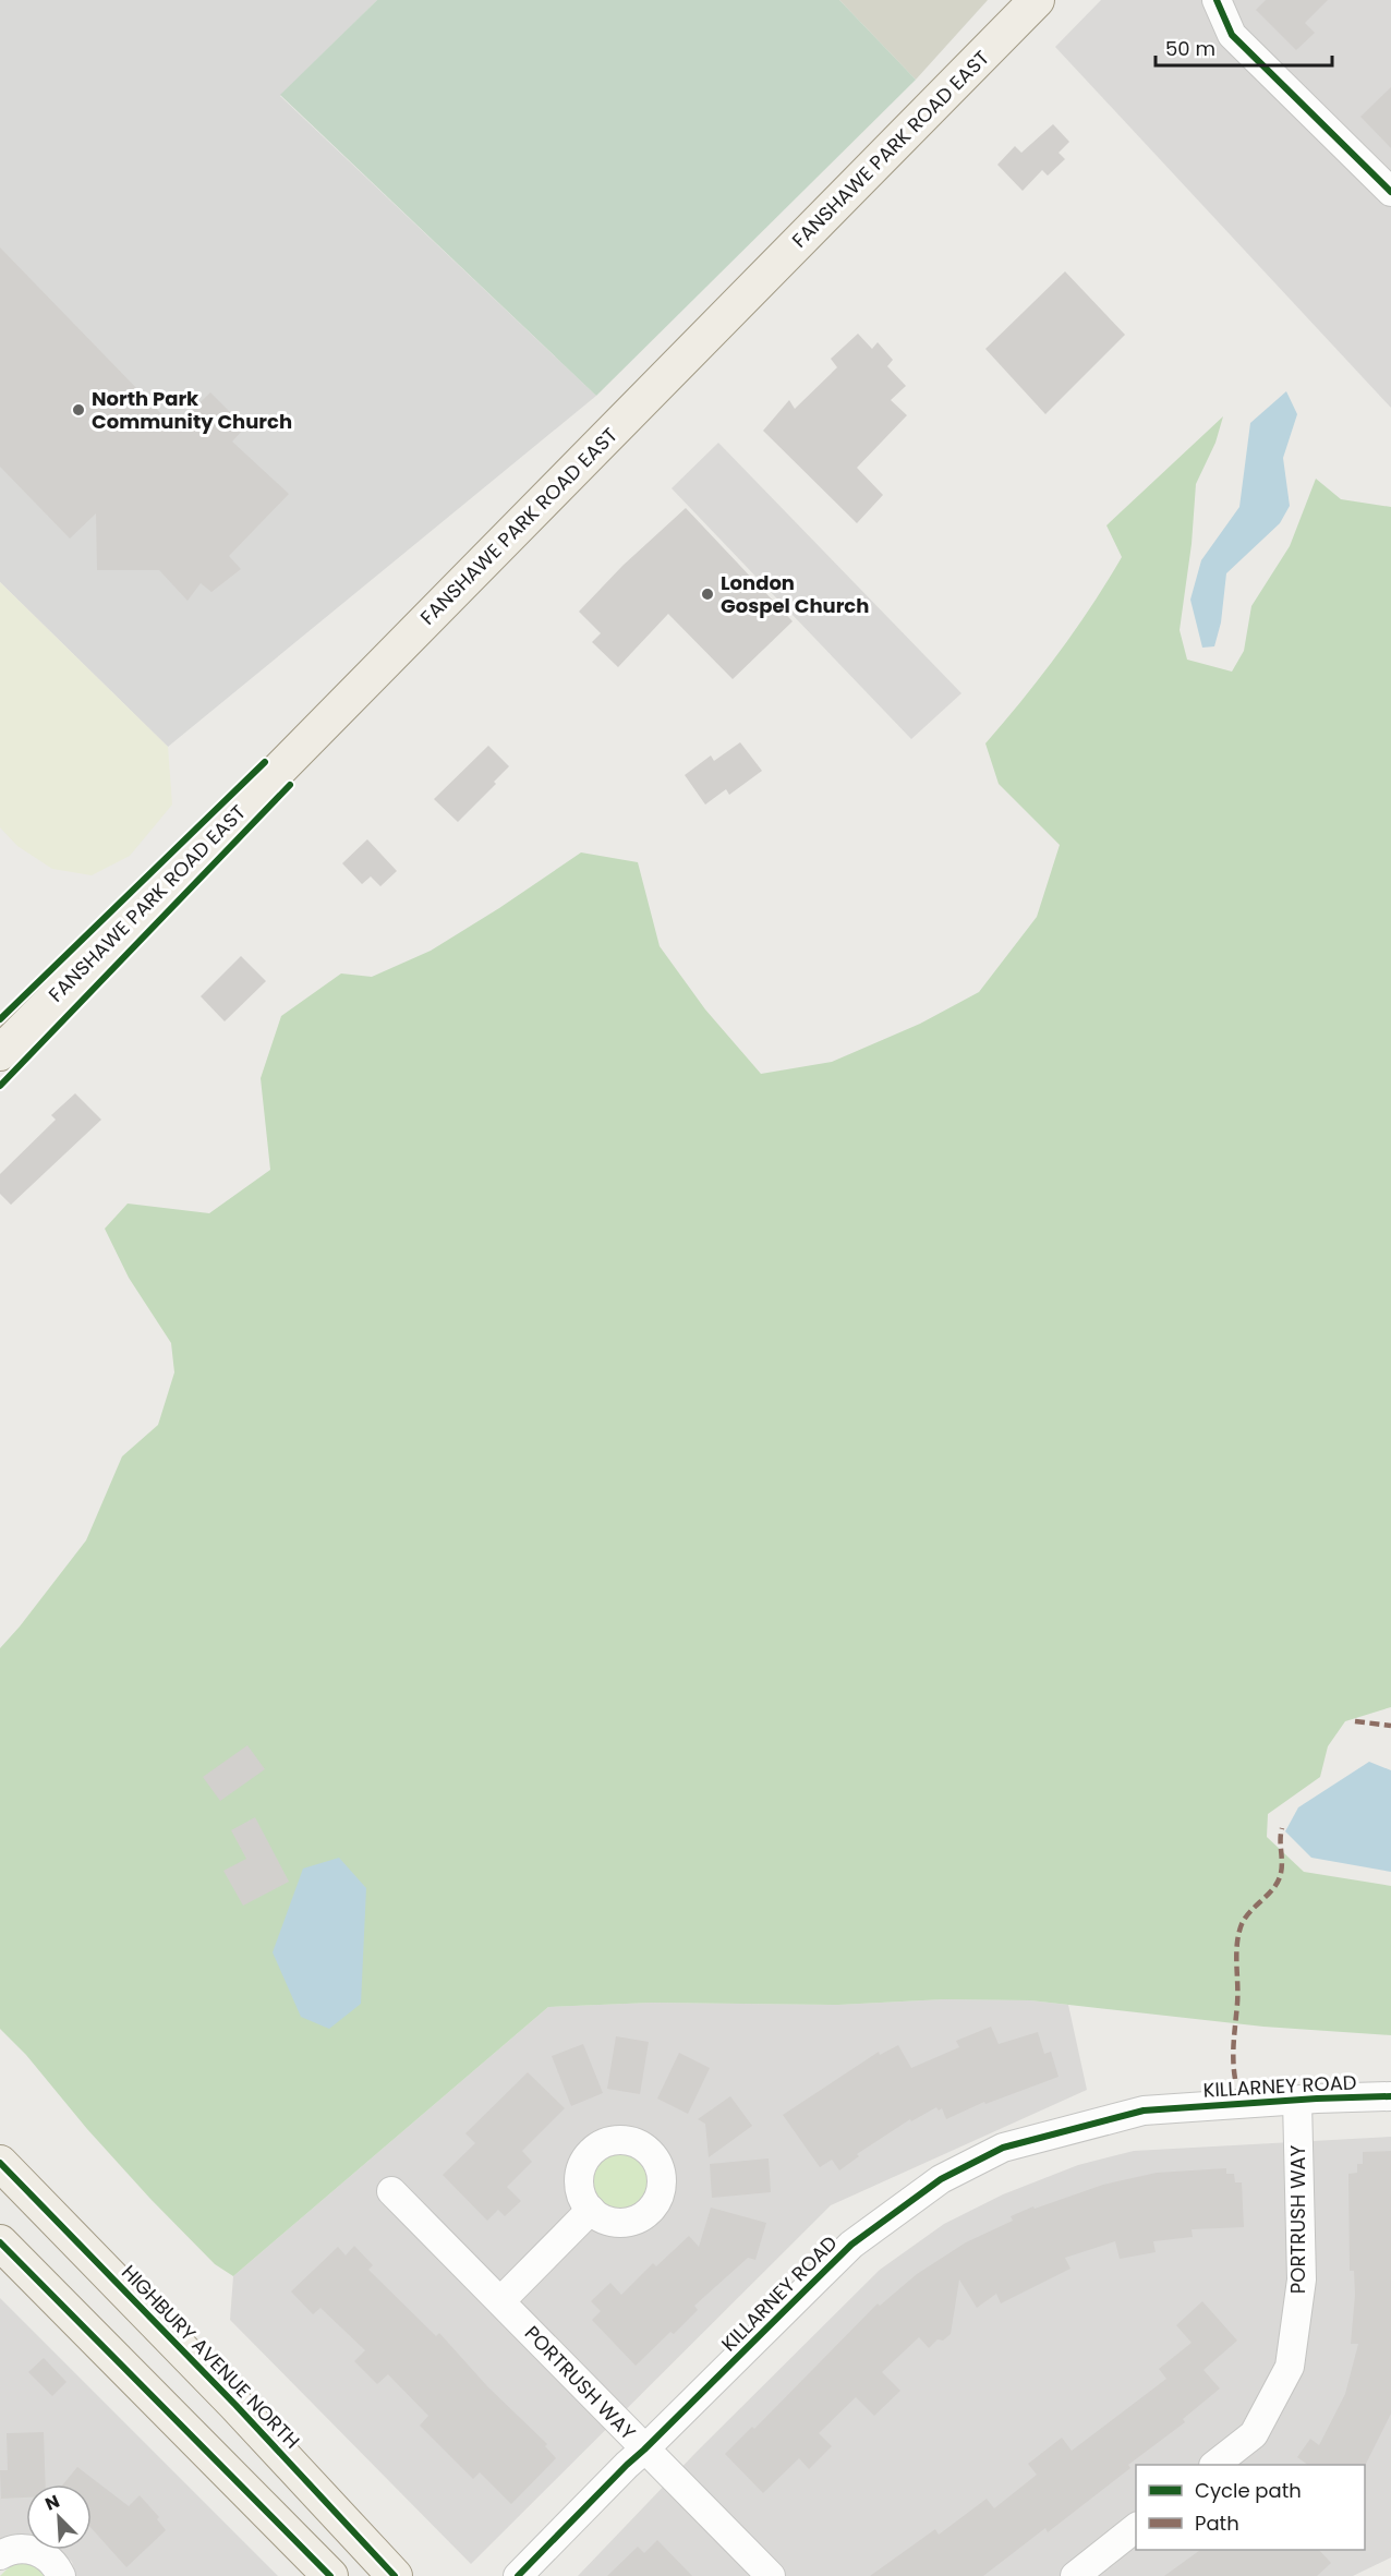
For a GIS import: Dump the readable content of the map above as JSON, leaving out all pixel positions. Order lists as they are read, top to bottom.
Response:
{
  "streets": {
    "main road": ["FANSHAWE PARK ROAD EAST", "HIGHBURY AVENUE NORTH"],
    "street": ["KILLARNEY ROAD", "PORTRUSH WAY"]
  },
  "crossings": [
    ["KILLARNEY ROAD", "PORTRUSH WAY"]
  ],
  "places": ["North Park Community Church", "London Gospel Church"],
  "legend": ["Cycle path", "Path"],
  "scale_bar": "50 m",
  "north": "top left"
}
